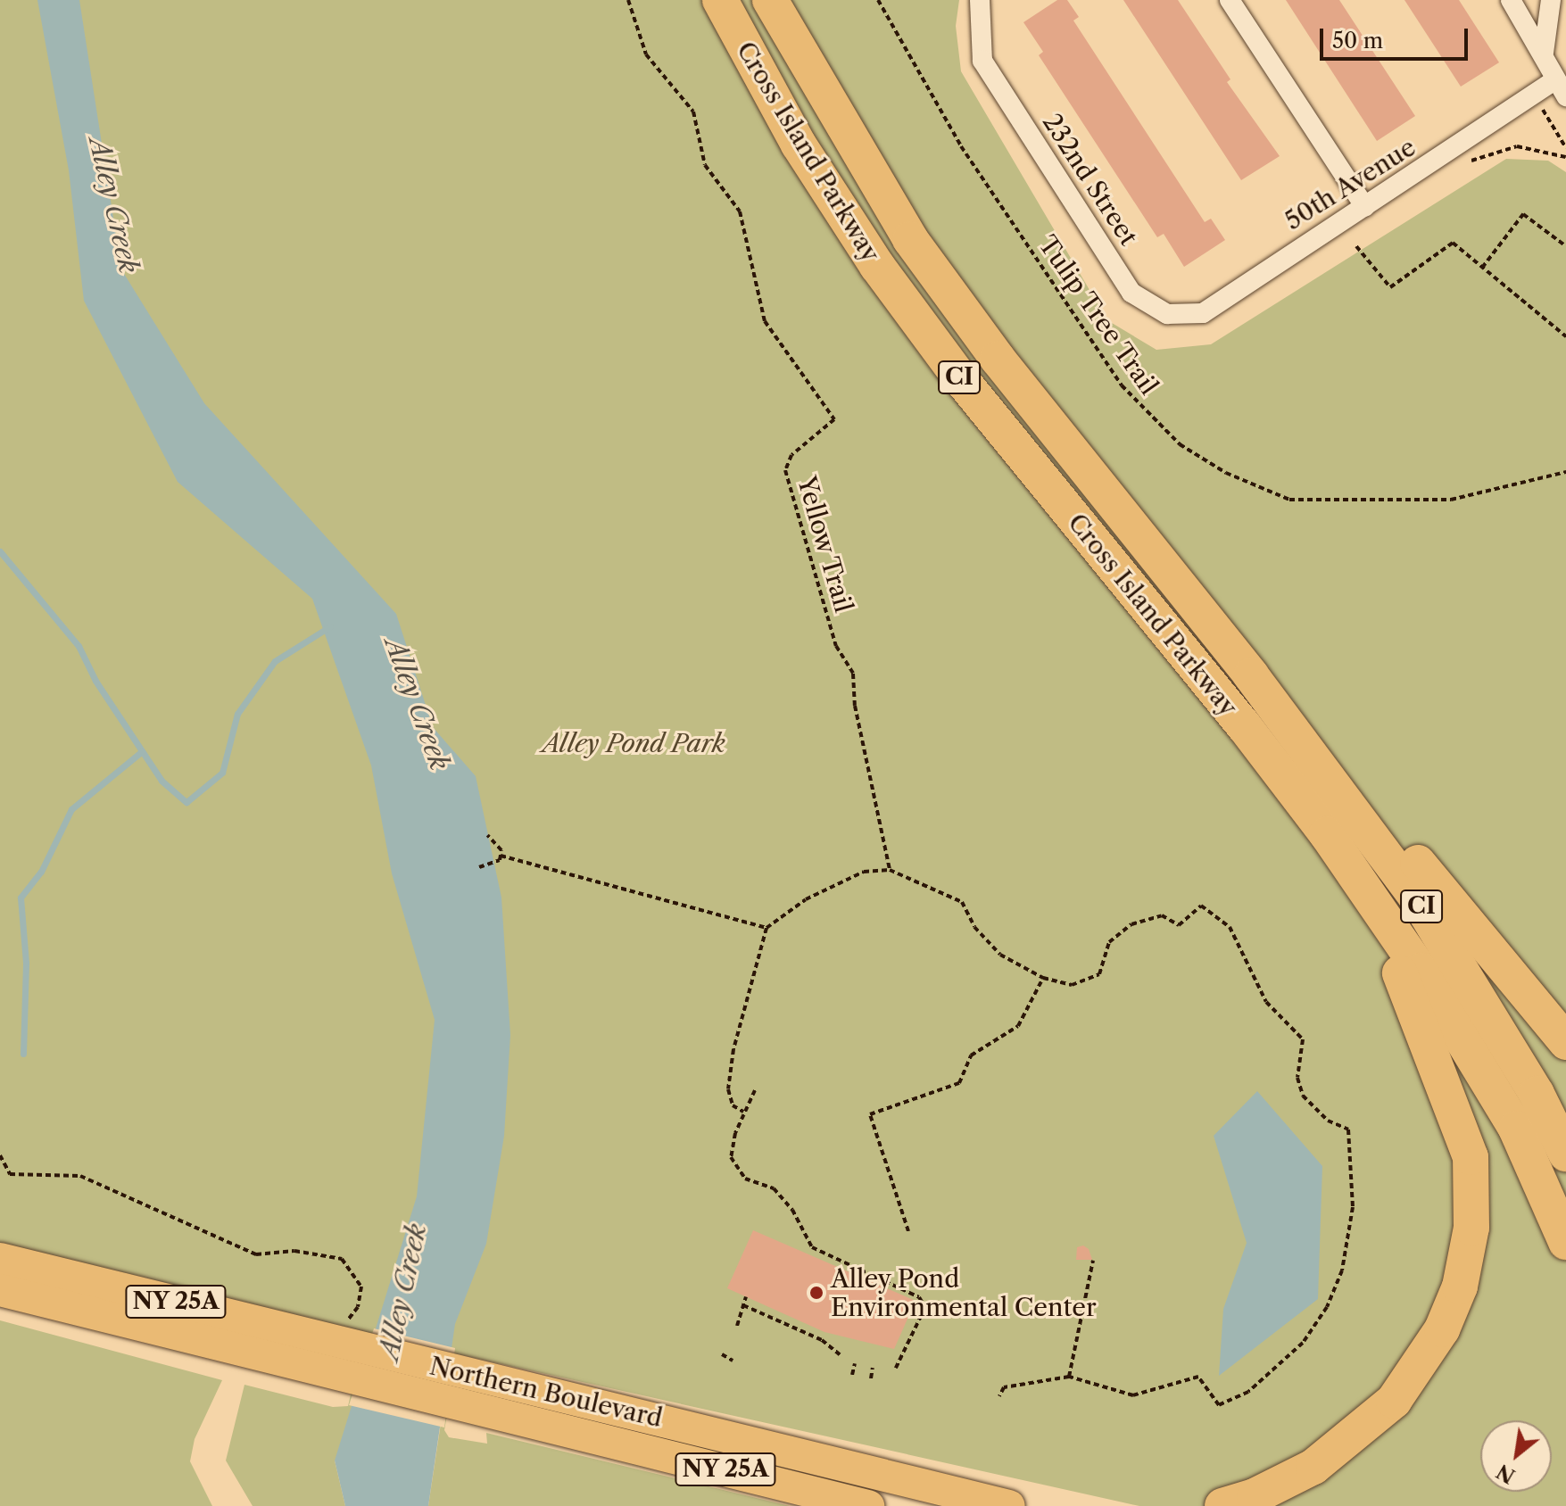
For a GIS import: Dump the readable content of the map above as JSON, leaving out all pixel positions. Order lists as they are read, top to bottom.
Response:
{
  "streets": {
    "highway": ["Cross Island Parkway", "CI"],
    "main road": ["NY 25A", "Northern Boulevard"],
    "street": ["232nd Street", "50th Avenue"],
    "path": ["Tulip Tree Trail", "Yellow Trail"]
  },
  "crossings": [
    ["232nd Street", "50th Avenue"]
  ],
  "water": ["Alley Creek"],
  "parks": ["Alley Pond Park"],
  "places": ["Alley Pond Environmental Center"],
  "scale_bar": "50 m",
  "north": "bottom left"
}
